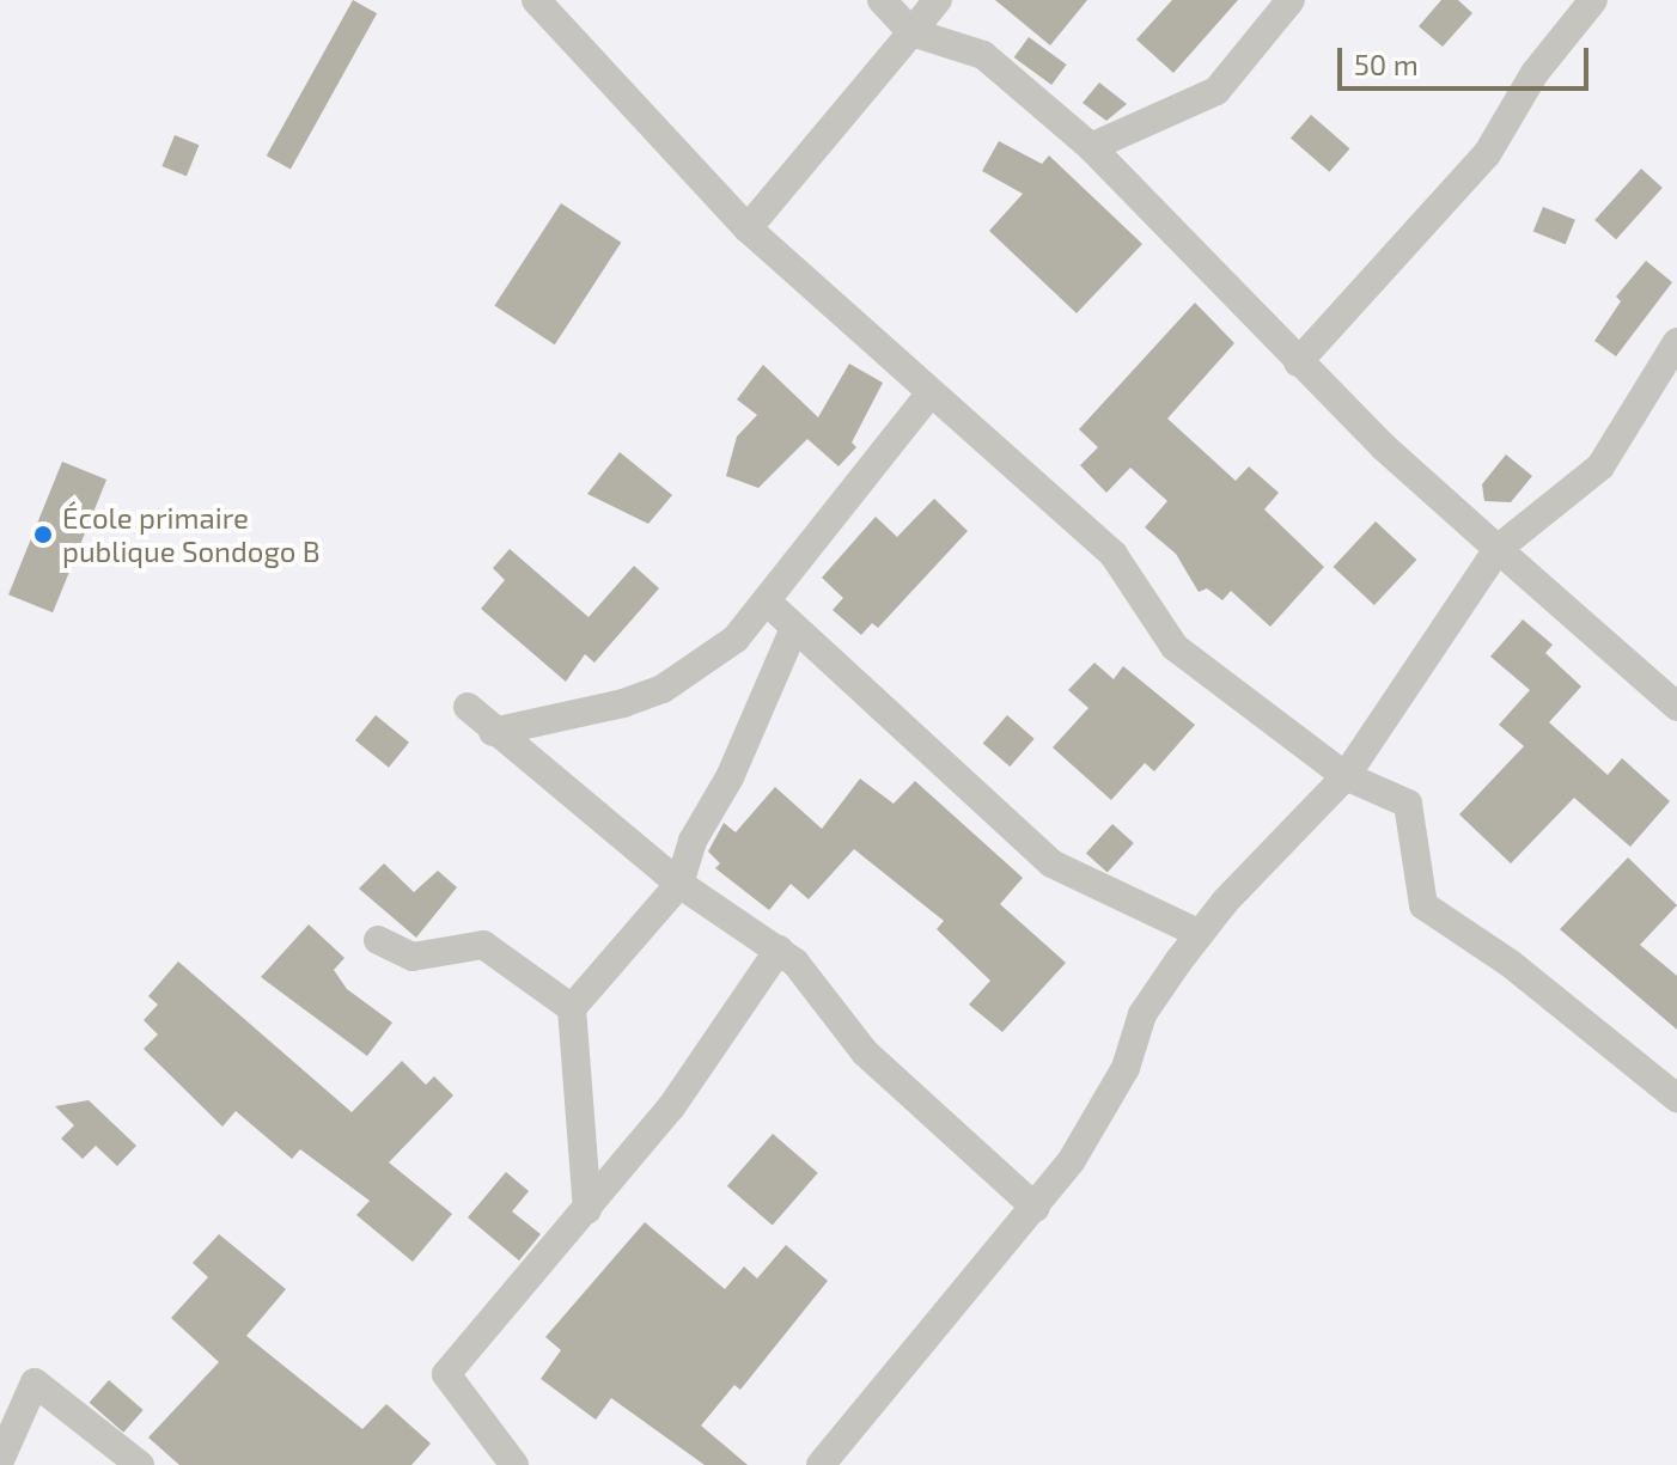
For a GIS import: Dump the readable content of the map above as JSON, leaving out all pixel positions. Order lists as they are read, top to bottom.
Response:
{
  "places": ["École primaire publique Sondogo B"],
  "scale_bar": "50 m"
}
